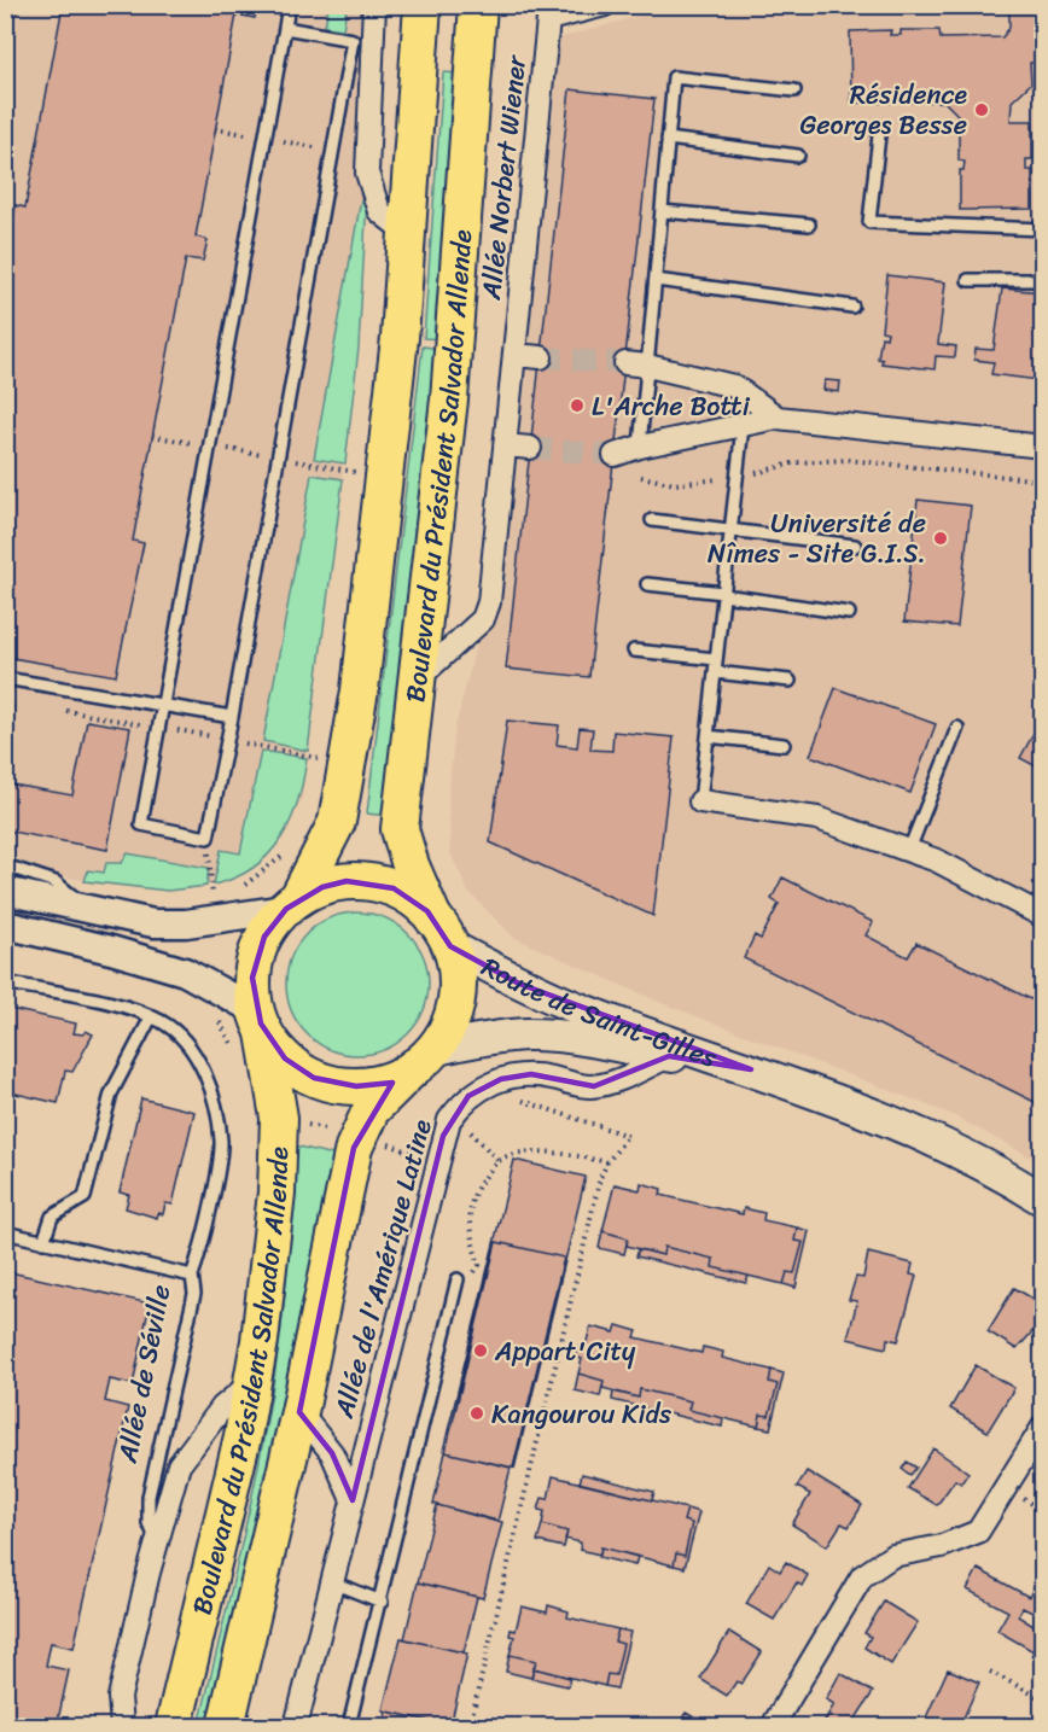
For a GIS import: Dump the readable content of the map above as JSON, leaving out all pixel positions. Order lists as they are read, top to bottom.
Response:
{
  "streets": {
    "main road": ["Boulevard du Président Salvador Allende", "Route de Saint-Gilles"],
    "street": ["Allée Norbert Wiener", "Allée de l'Amérique Latine", "Allée de Séville"]
  },
  "crossings": [
    ["Allée Norbert Wiener", "Boulevard du Président Salvador Allende"],
    ["Boulevard du Président Salvador Allende", "Route de Saint-Gilles"],
    ["Boulevard du Président Salvador Allende", "Allée de l'Amérique Latine"],
    ["Boulevard du Président Salvador Allende", "Allée de Séville"],
    ["Route de Saint-Gilles", "Allée de l'Amérique Latine"]
  ],
  "places": [
    "Résidence Georges Besse",
    "L'Arche Botti",
    "Université de Nîmes - Site G.I.S.",
    "Appart'City",
    "Kangourou Kids"
  ]
}
